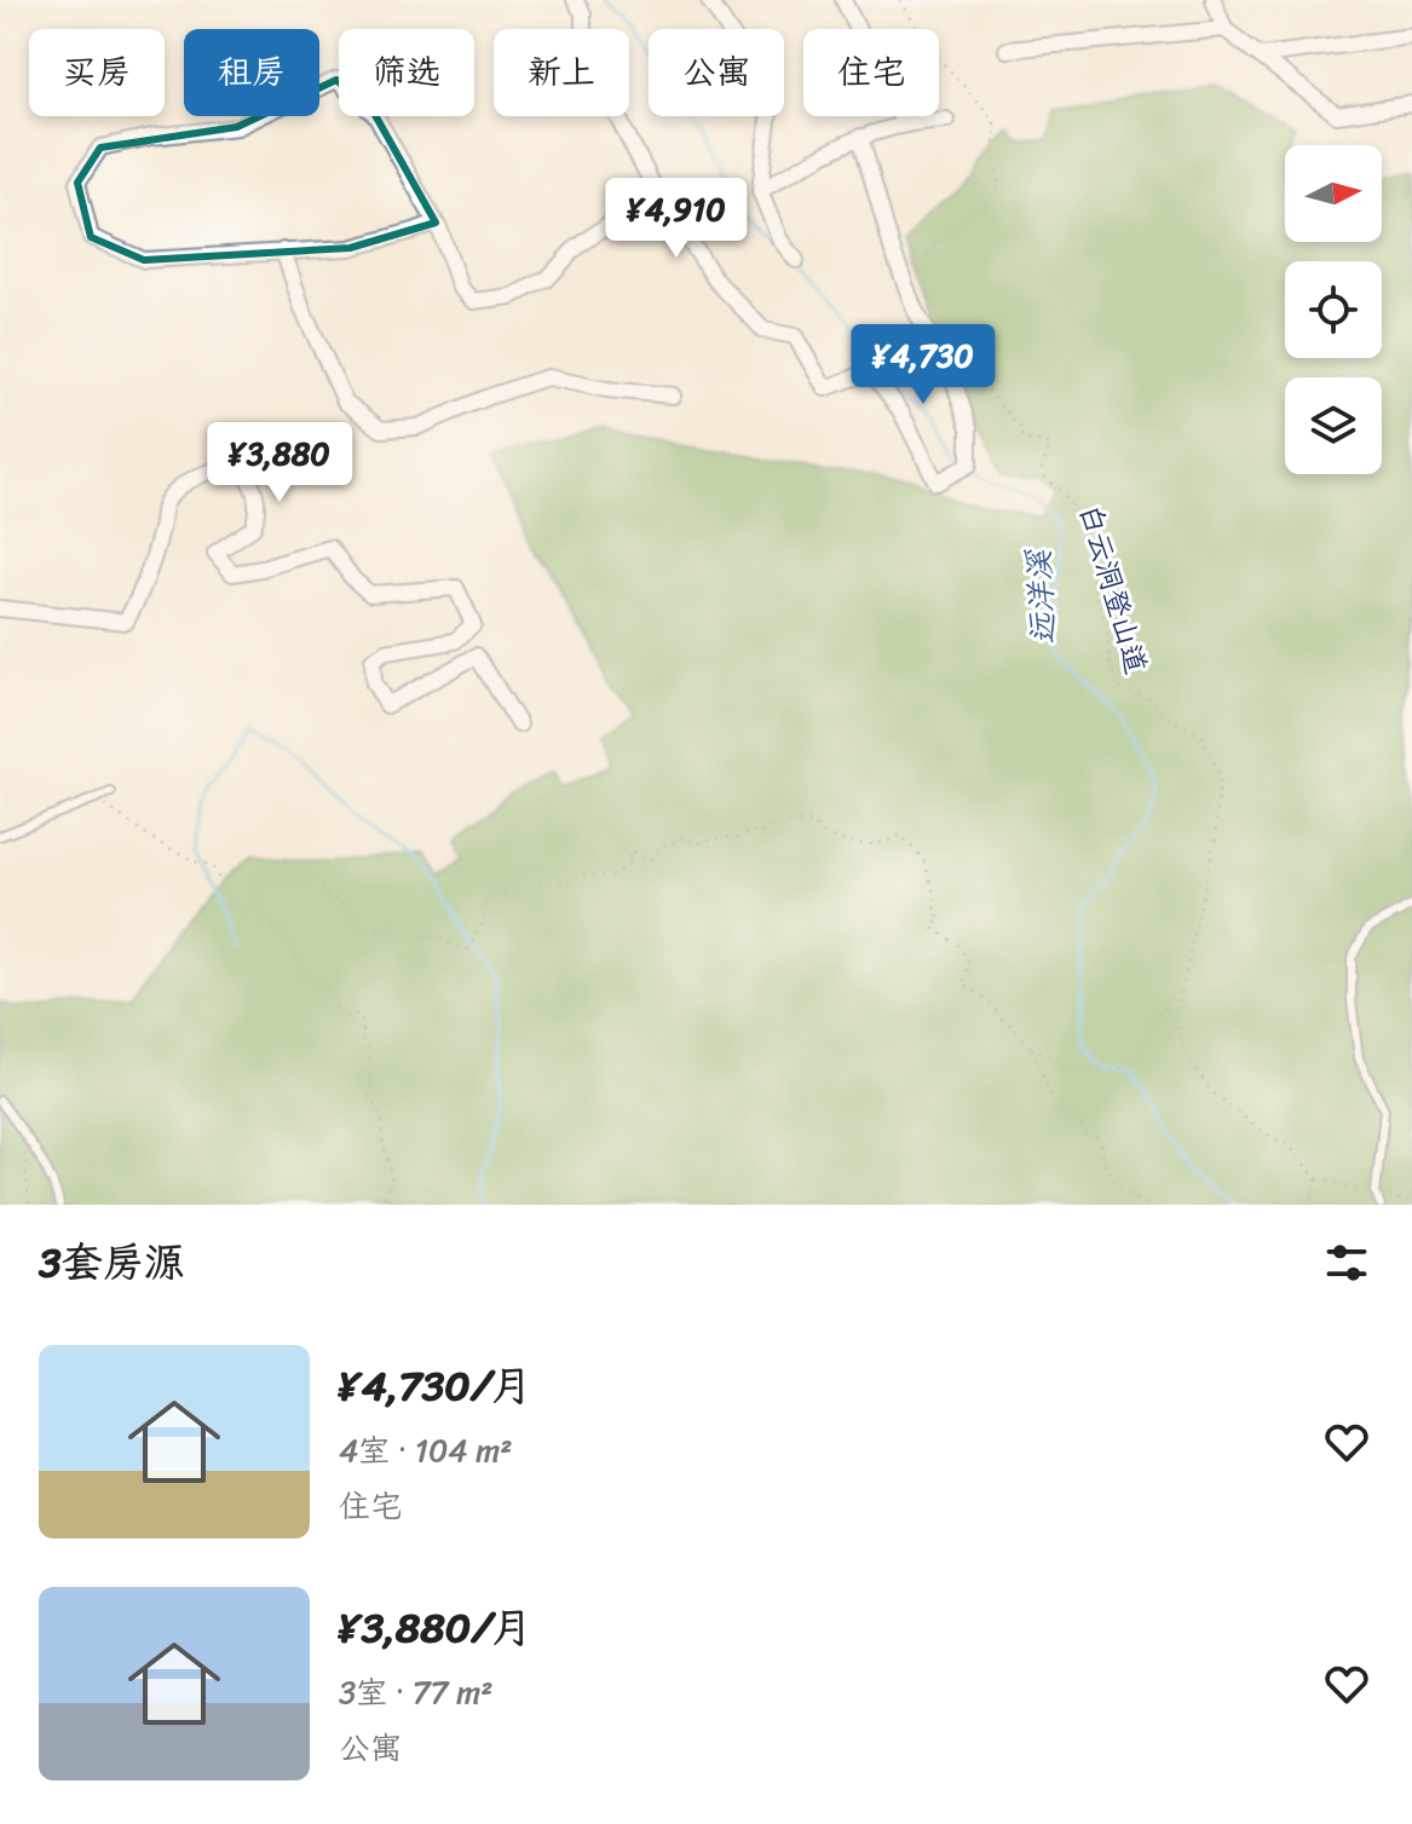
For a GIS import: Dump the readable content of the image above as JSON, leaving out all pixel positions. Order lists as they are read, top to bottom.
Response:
{
  "streets": {
    "path": ["白云洞登山道"]
  },
  "water": ["远洋溪"],
  "north": "right",
  "page": {
    "chip": [
      "买房",
      "租房",
      "筛选",
      "新上",
      "公寓",
      "住宅"
    ],
    "price": ["¥4,910", "¥4,730", "¥3,880"],
    "heading": "3套房源",
    "list": [
      {
        "name": "¥4,730/月",
        "note": "4室 · 104 m² · 住宅"
      },
      {
        "name": "¥3,880/月",
        "note": "3室 · 77 m² · 公寓"
      }
    ]
  }
}
